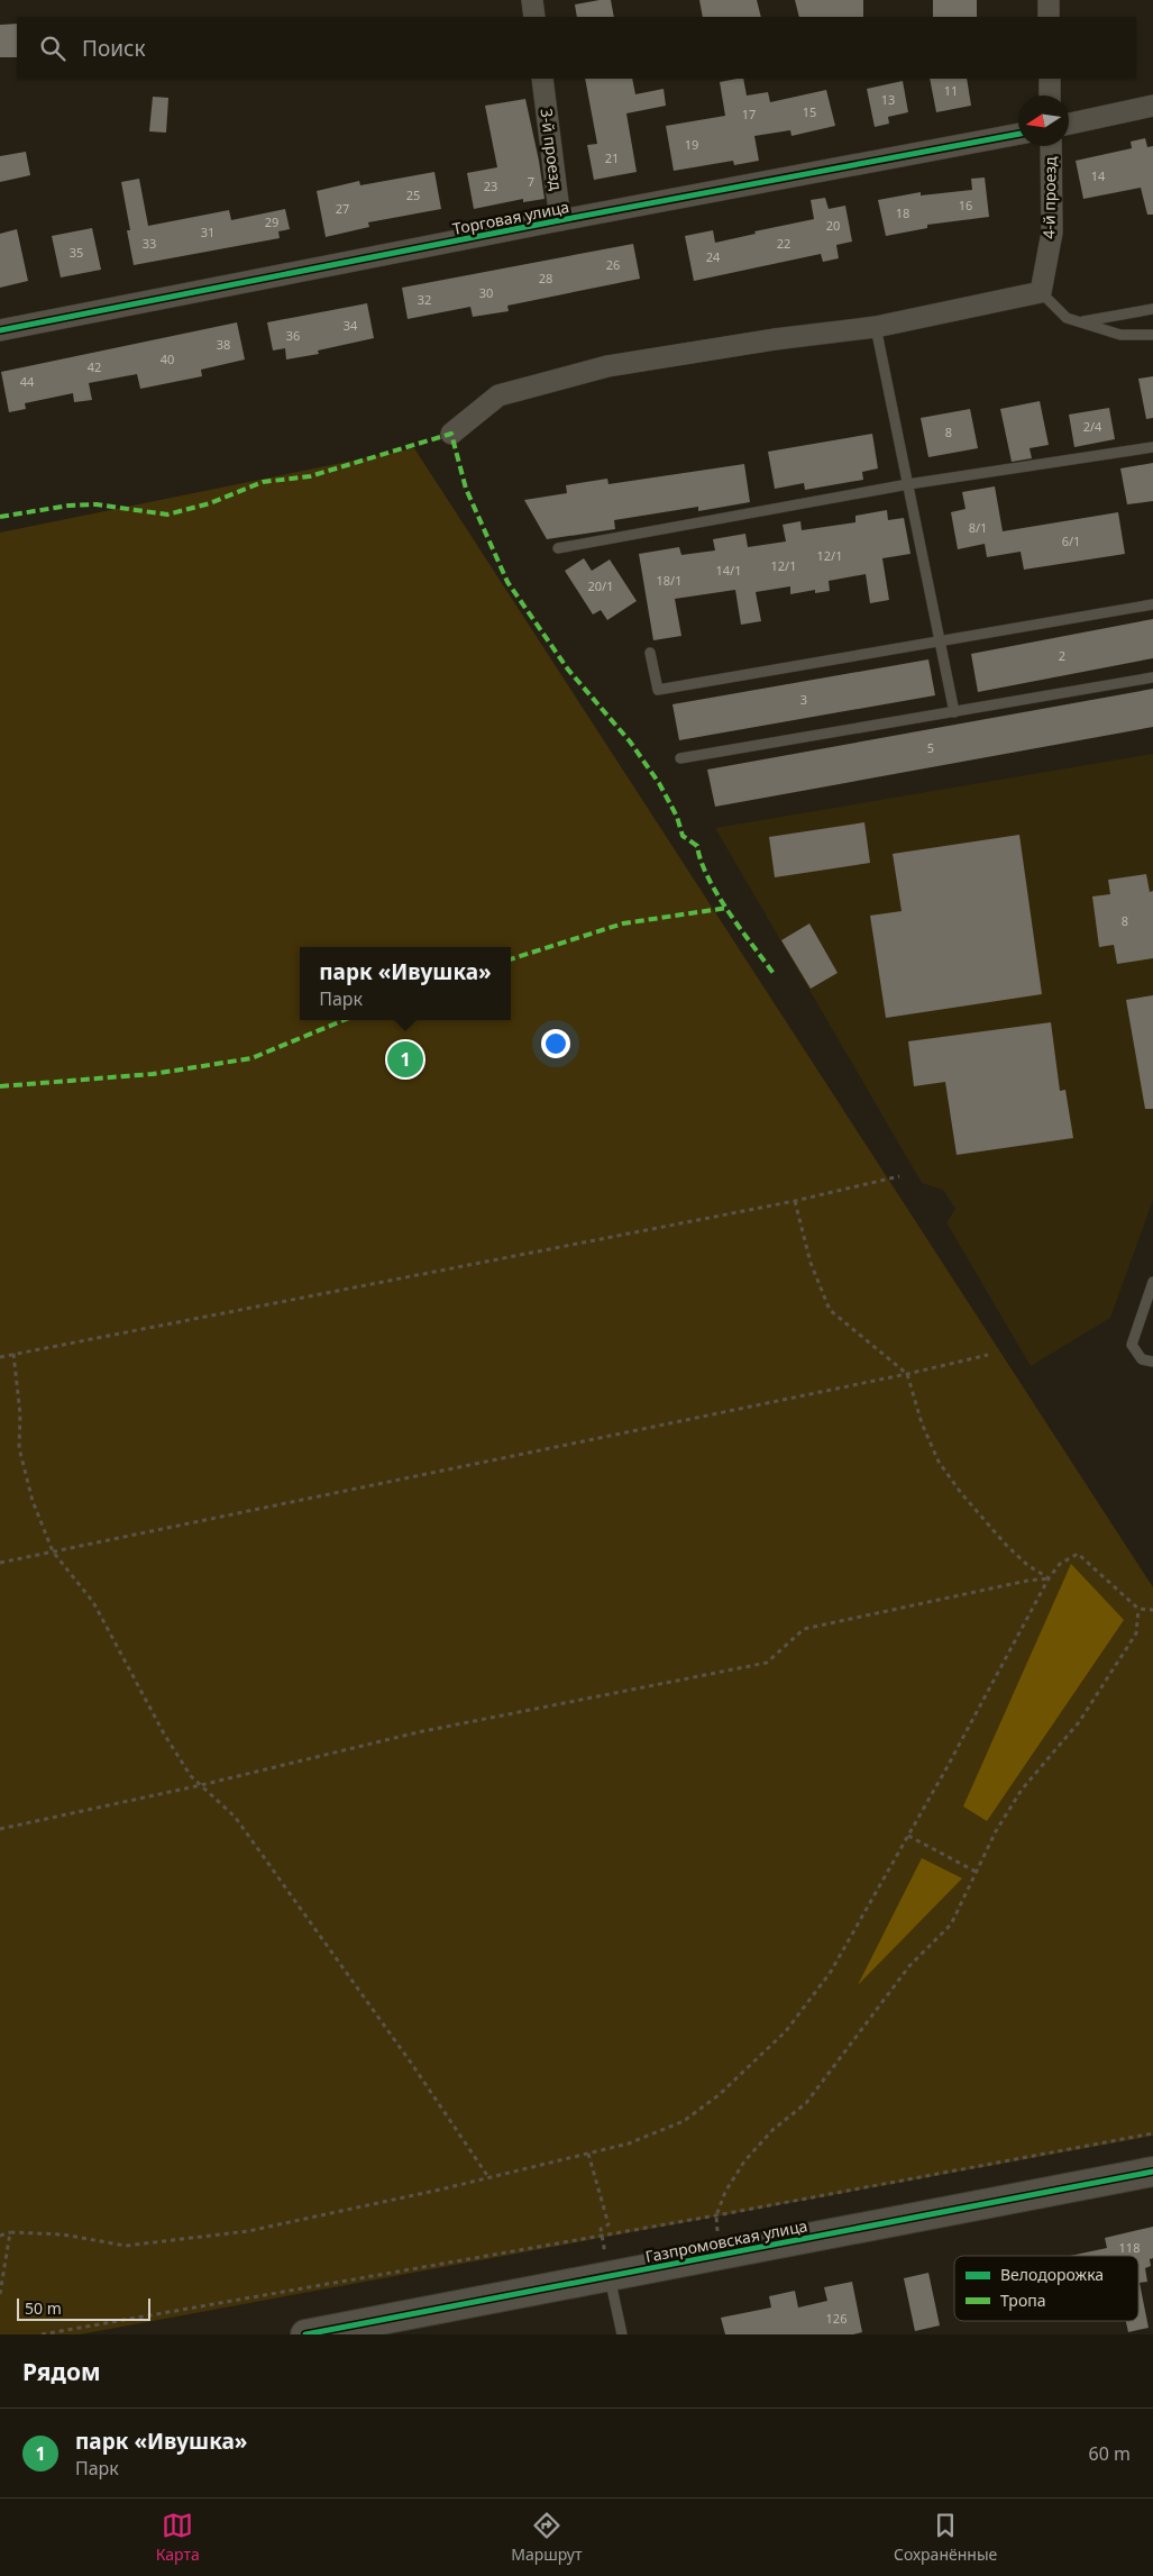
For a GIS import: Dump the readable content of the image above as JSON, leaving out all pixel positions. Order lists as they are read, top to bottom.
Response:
{
  "streets": {
    "street": [
      "3-й проезд",
      "4-й проезд",
      "Торговая улица",
      "Газпромовская улица"
    ]
  },
  "crossings": [
    ["3-й проезд", "Торговая улица"]
  ],
  "house_numbers": [
    "11",
    "13",
    "15",
    "17",
    "19",
    "21",
    "14",
    "7",
    "23",
    "25",
    "16",
    "27",
    "18",
    "29",
    "20",
    "31",
    "33",
    "22",
    "35",
    "24",
    "26",
    "28",
    "30",
    "32",
    "34",
    "36",
    "38",
    "40",
    "42",
    "44",
    "2/4",
    "8",
    "8/1",
    "6/1",
    "12/1",
    "12/1",
    "14/1",
    "18/1",
    "20/1",
    "2",
    "3",
    "5",
    "8",
    "118",
    "126"
  ],
  "legend": ["Велодорожка", "Тропа"],
  "scale_bar": "50 m",
  "north": "left",
  "page": {
    "search": "Поиск",
    "popup": ["парк «Ивушка»", "Парк"],
    "pins": "1",
    "scale": "50 m",
    "heading": "Рядом",
    "list": [
      {
        "mark": "1",
        "name": "парк «Ивушка»",
        "note": "Парк",
        "value": "60 m"
      }
    ],
    "nav": ["Карта", "Маршрут", "Сохранённые"]
  }
}
